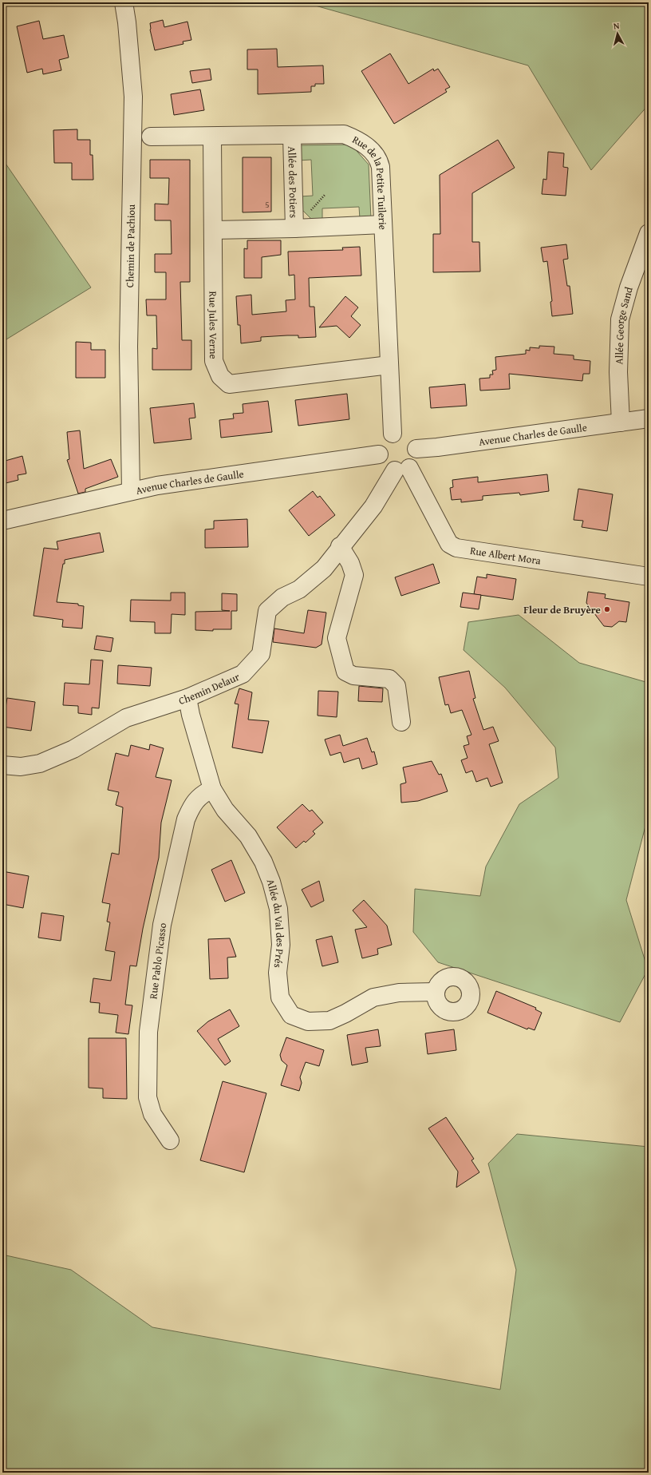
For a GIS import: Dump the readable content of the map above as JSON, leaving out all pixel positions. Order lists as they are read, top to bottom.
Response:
{
  "streets": {
    "street": [
      "Allée des Potiers",
      "Rue de la Petite Tuilerie",
      "Chemin de Pachiou",
      "Rue Jules Verne",
      "Allée George Sand",
      "Avenue Charles de Gaulle",
      "Rue Albert Mora",
      "Chemin Delaur",
      "Allée du Val des Prés",
      "Rue Pablo Picasso"
    ]
  },
  "crossings": [
    ["Allée des Potiers", "Rue de la Petite Tuilerie"],
    ["Allée des Potiers", "Rue Jules Verne"],
    ["Rue de la Petite Tuilerie", "Rue Jules Verne"],
    ["Rue de la Petite Tuilerie", "Avenue Charles de Gaulle"],
    ["Rue de la Petite Tuilerie", "Rue Albert Mora"],
    ["Rue de la Petite Tuilerie", "Chemin Delaur"],
    ["Chemin de Pachiou", "Avenue Charles de Gaulle"],
    ["Allée George Sand", "Avenue Charles de Gaulle"],
    ["Avenue Charles de Gaulle", "Rue Albert Mora"],
    ["Avenue Charles de Gaulle", "Chemin Delaur"],
    ["Rue Albert Mora", "Chemin Delaur"],
    ["Chemin Delaur", "Allée du Val des Prés"],
    ["Allée du Val des Prés", "Rue Pablo Picasso"]
  ],
  "places": ["Fleur de Bruyère"],
  "house_numbers": ["5"],
  "north": "top"
}
